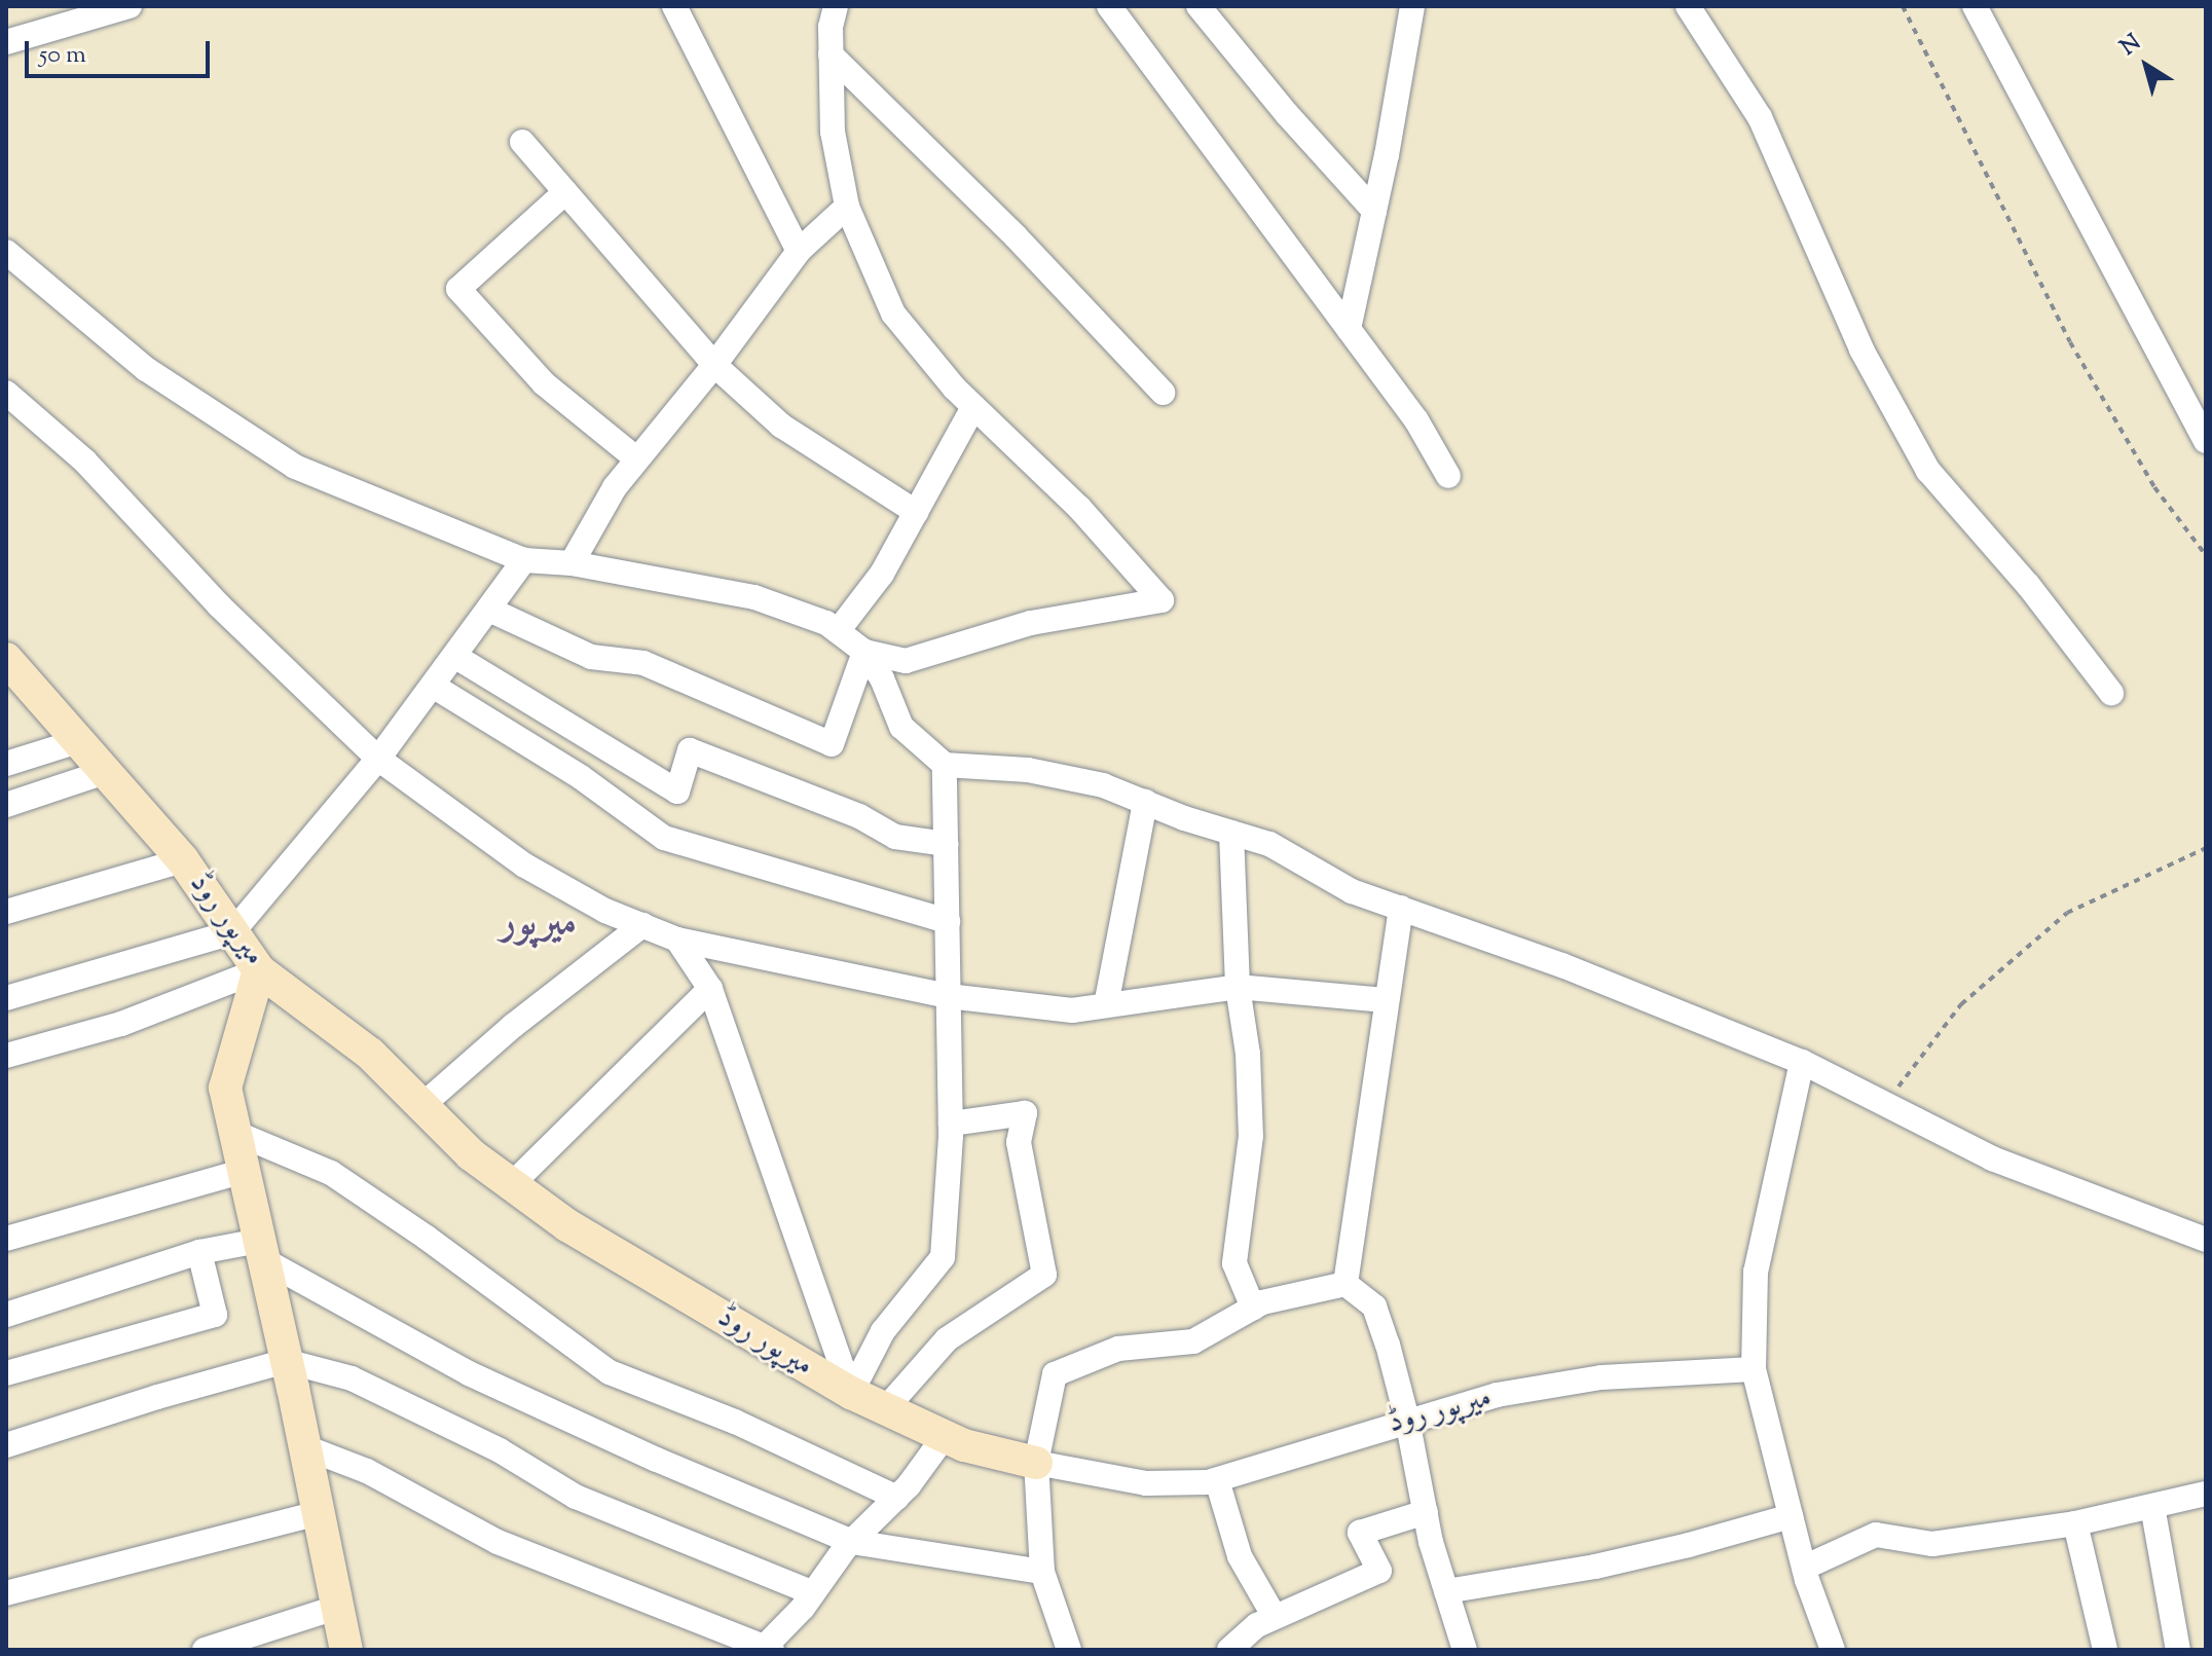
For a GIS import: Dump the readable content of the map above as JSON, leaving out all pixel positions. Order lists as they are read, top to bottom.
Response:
{
  "streets": {
    "street": ["میرپور روڈ"]
  },
  "districts": ["میرپور"],
  "scale_bar": "50 m",
  "north": "top left"
}
